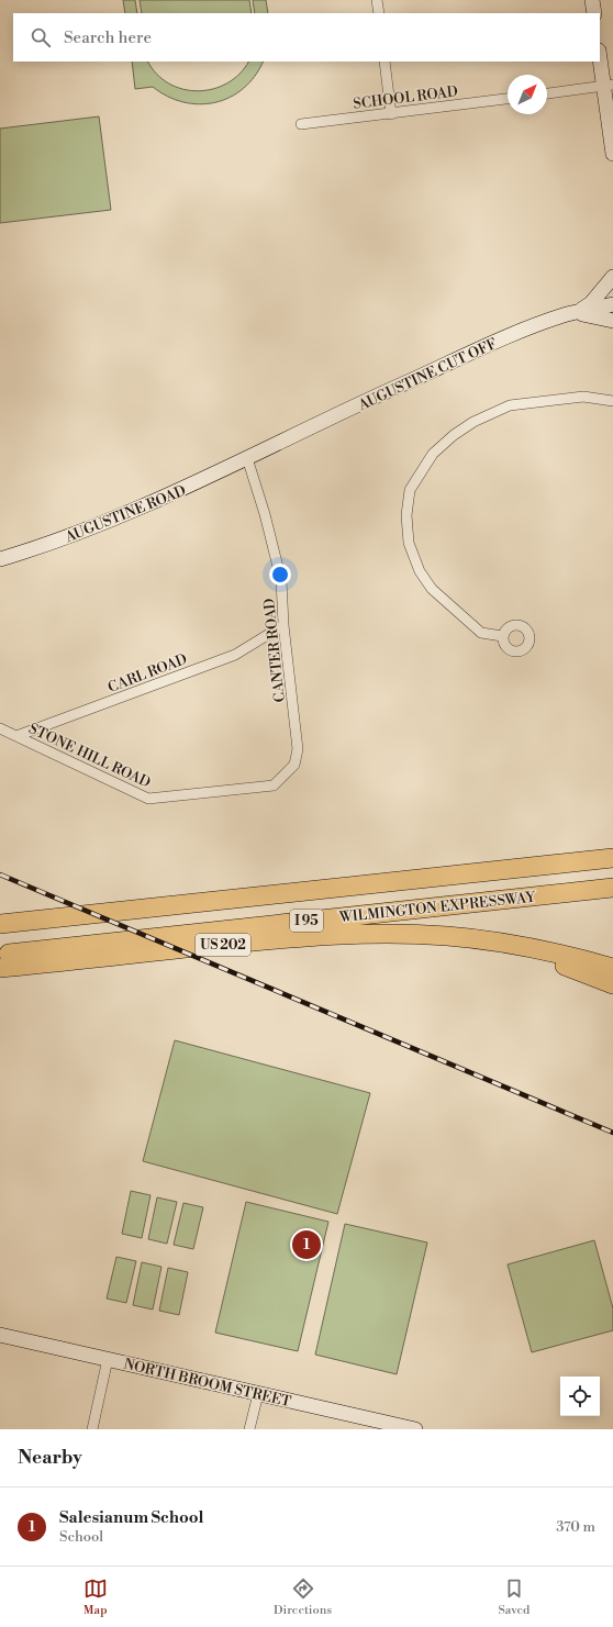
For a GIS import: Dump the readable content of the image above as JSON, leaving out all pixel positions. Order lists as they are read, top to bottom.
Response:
{
  "streets": {
    "highway": ["WILMINGTON EXPRESSWAY", "I 95", "US 202"],
    "street": [
      "SCHOOL ROAD",
      "AUGUSTINE CUT OFF",
      "AUGUSTINE ROAD",
      "CANTER ROAD",
      "CARL ROAD",
      "STONE HILL ROAD",
      "NORTH BROOM STREET"
    ]
  },
  "crossings": [
    ["AUGUSTINE CUT OFF", "AUGUSTINE ROAD"],
    ["AUGUSTINE CUT OFF", "CANTER ROAD"],
    ["AUGUSTINE ROAD", "CANTER ROAD"],
    ["CANTER ROAD", "CARL ROAD"],
    ["CANTER ROAD", "STONE HILL ROAD"],
    ["CARL ROAD", "STONE HILL ROAD"]
  ],
  "north": "top right",
  "page": {
    "search": "Search here",
    "pins": "1",
    "heading": "Nearby",
    "list": [
      {
        "mark": "1",
        "name": "Salesianum School",
        "note": "School",
        "value": "370 m"
      }
    ],
    "nav": ["Map", "Directions", "Saved"]
  }
}
